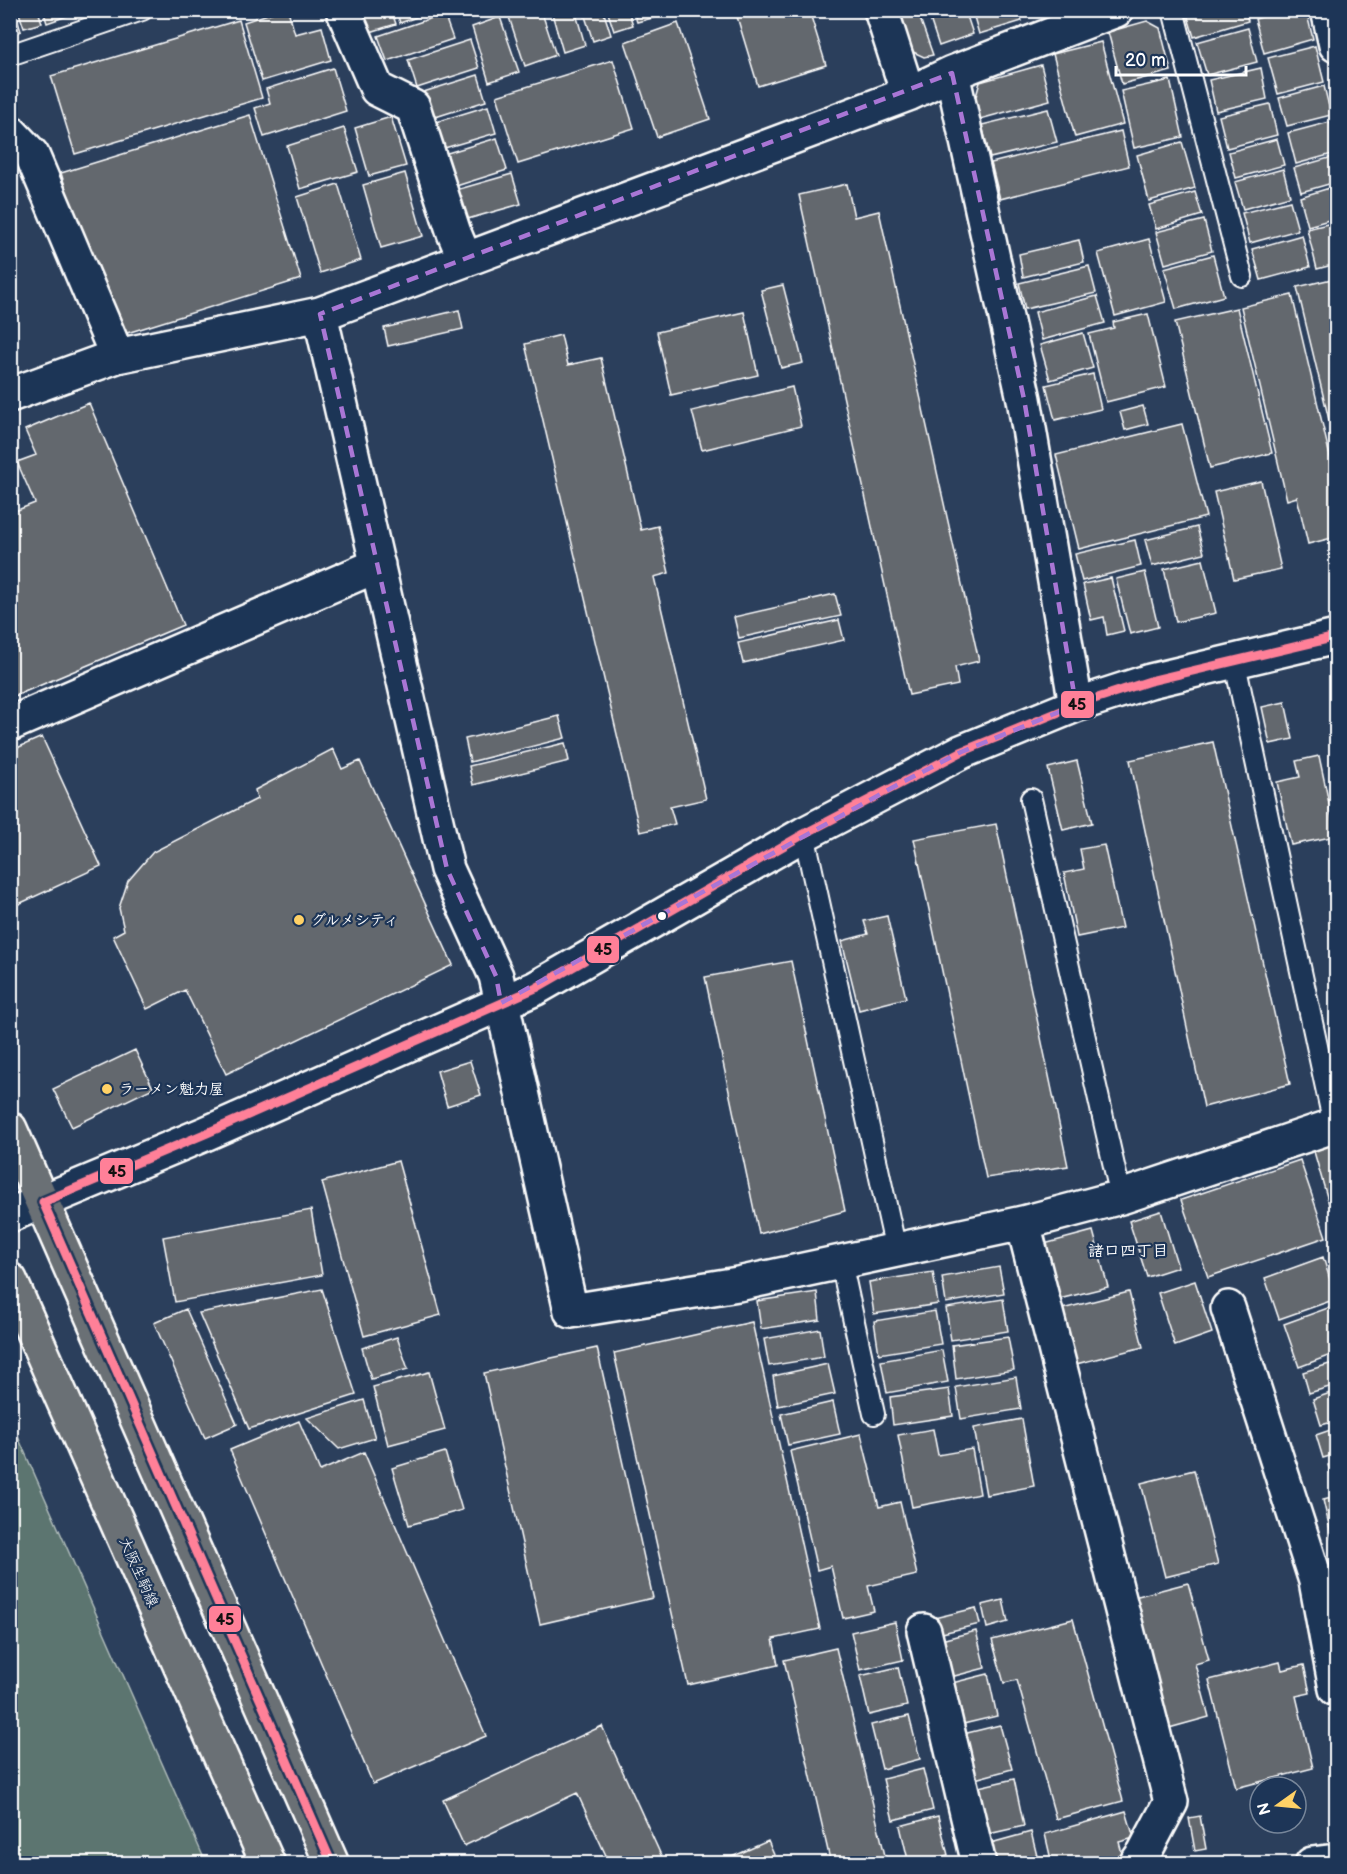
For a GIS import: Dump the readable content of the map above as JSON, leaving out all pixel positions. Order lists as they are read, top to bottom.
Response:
{
  "streets": {
    "main road": ["大阪生駒線"]
  },
  "districts": ["諸口四丁目"],
  "places": ["グルメシティ", "ラーメン魁力屋"],
  "lines": ["transit line 45"],
  "scale_bar": "20 m",
  "north": "left"
}
